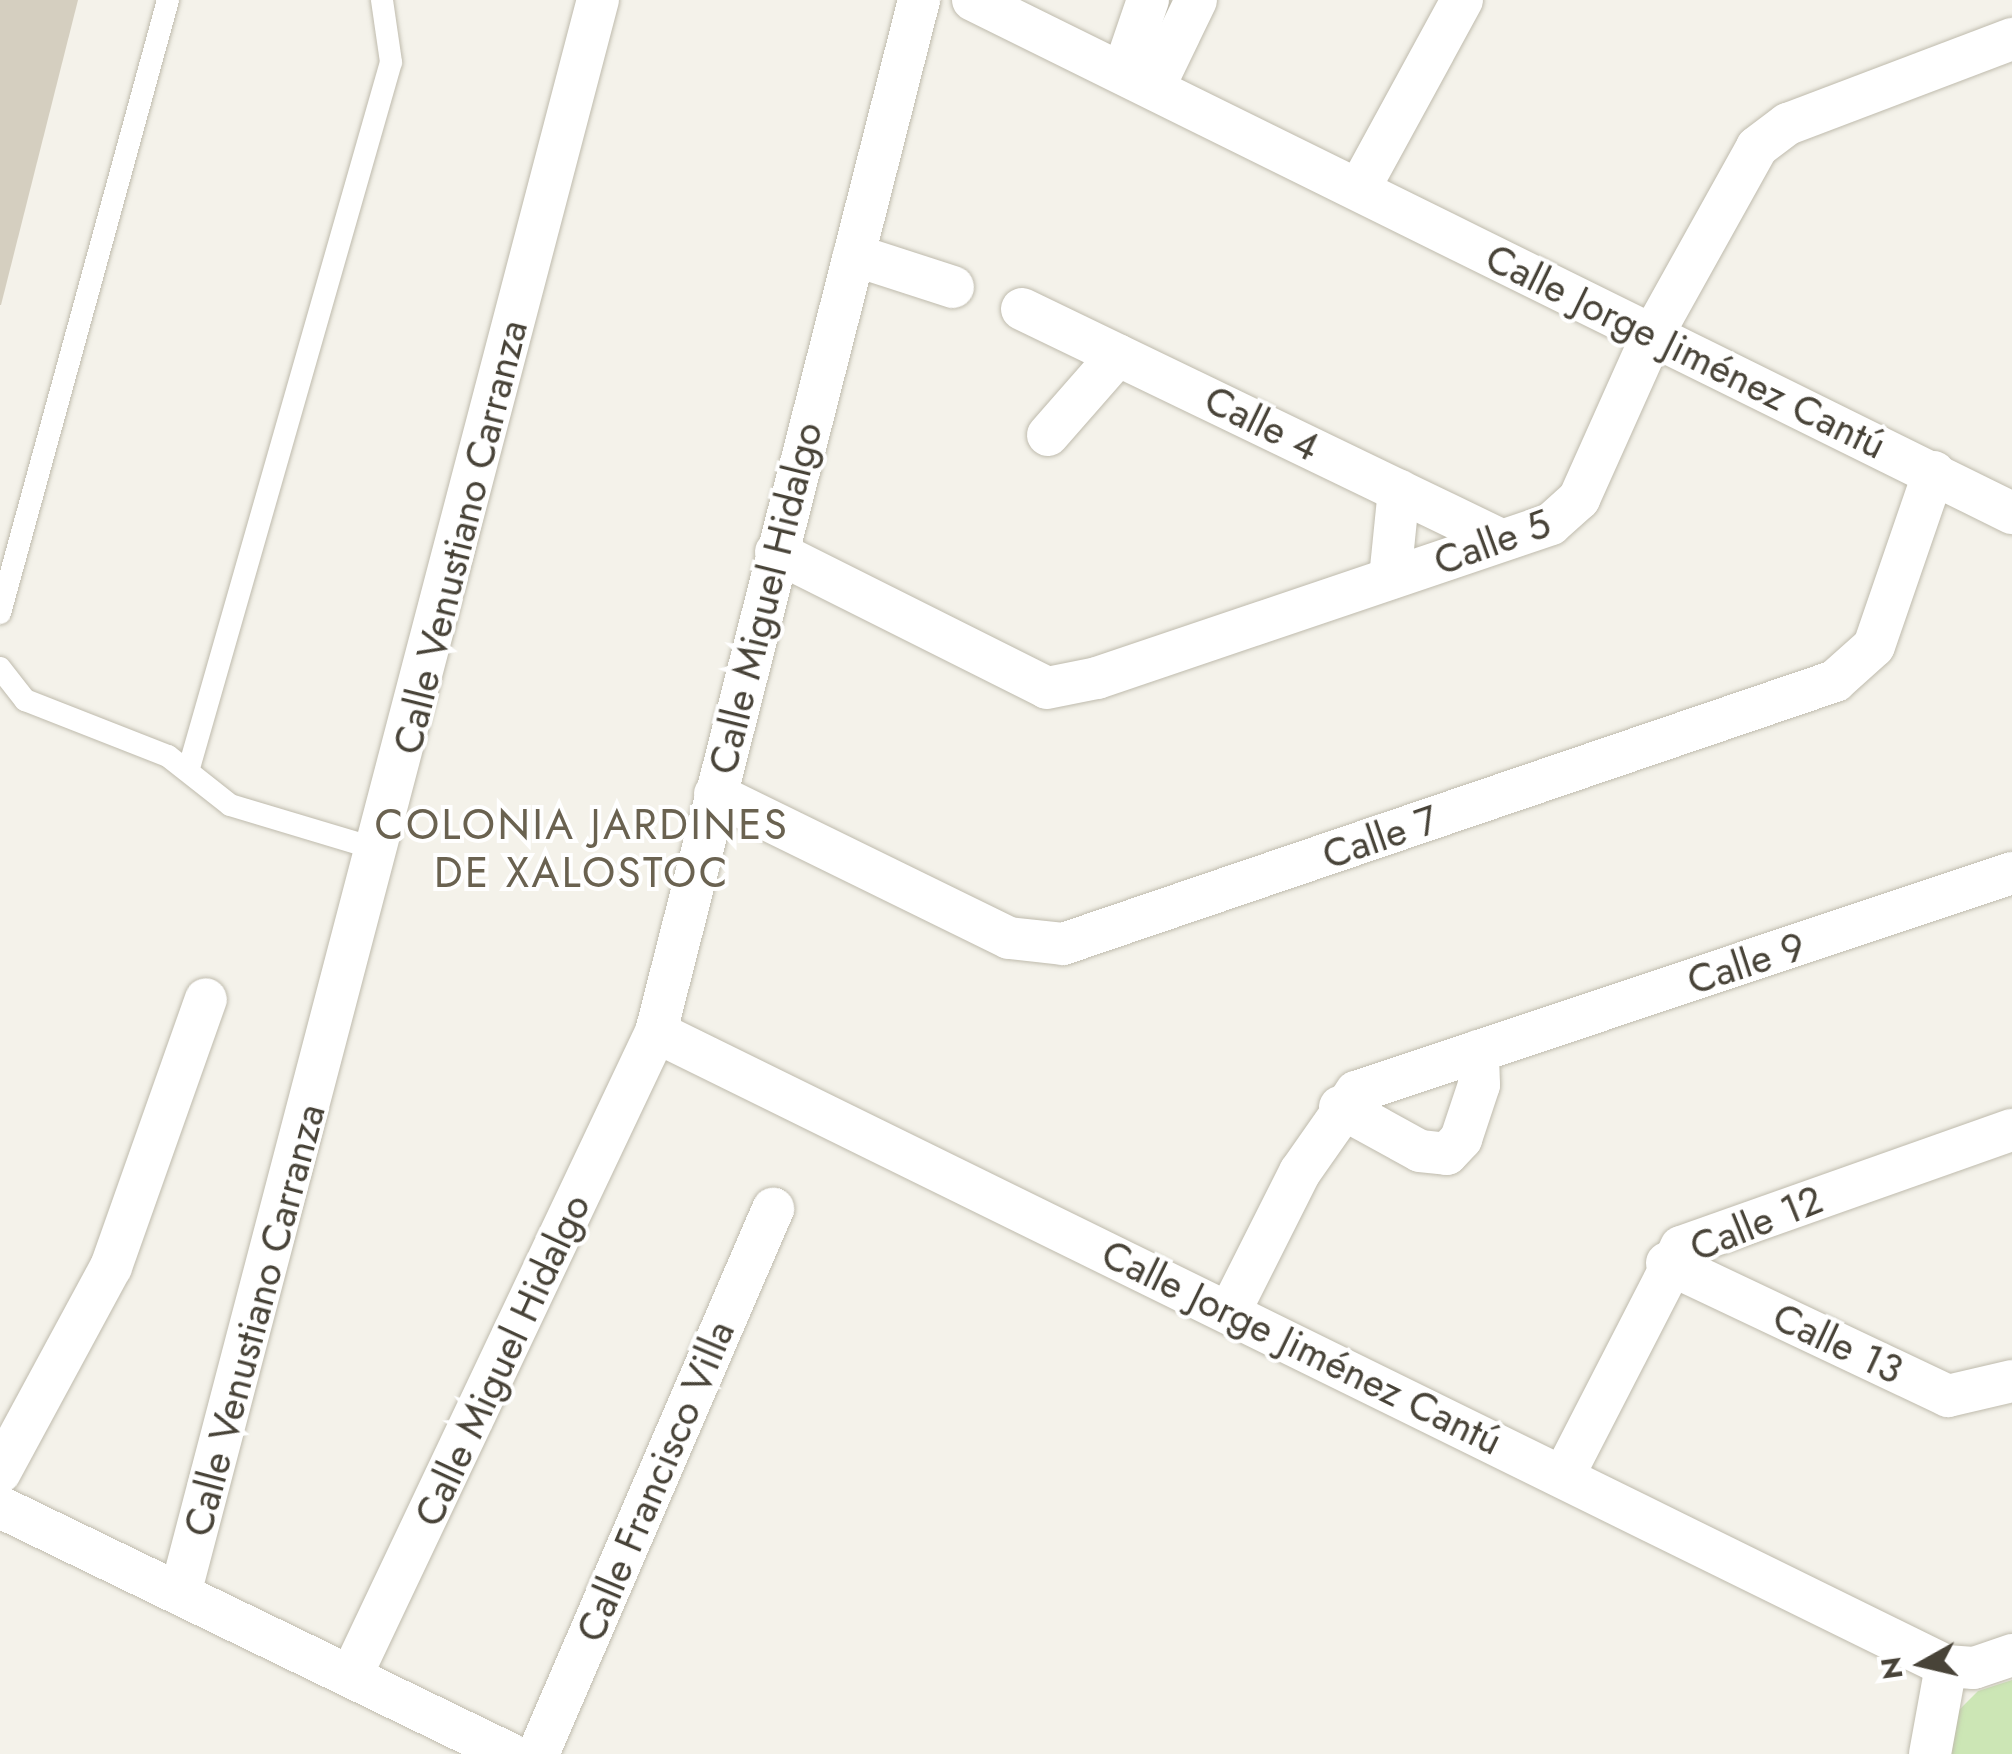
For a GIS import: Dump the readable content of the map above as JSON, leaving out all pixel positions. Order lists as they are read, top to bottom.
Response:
{
  "streets": {
    "street": [
      "Calle Jorge Jiménez Cantú",
      "Calle 4",
      "Calle Venustiano Carranza",
      "Calle 5",
      "Calle Miguel Hidalgo",
      "Calle 7",
      "Calle 9",
      "Calle 12",
      "Calle 13",
      "Calle Francisco Villa"
    ]
  },
  "crossings": [
    ["Calle Jorge Jiménez Cantú", "Calle 5"],
    ["Calle Jorge Jiménez Cantú", "Calle Miguel Hidalgo"],
    ["Calle Jorge Jiménez Cantú", "Calle 7"],
    ["Calle Jorge Jiménez Cantú", "Calle 9"],
    ["Calle Jorge Jiménez Cantú", "Calle 12"],
    ["Calle 4", "Calle 5"],
    ["Calle 5", "Calle Miguel Hidalgo"],
    ["Calle Miguel Hidalgo", "Calle 7"],
    ["Calle 12", "Calle 13"]
  ],
  "districts": ["COLONIA JARDINES DE XALOSTOC"],
  "north": "left"
}
